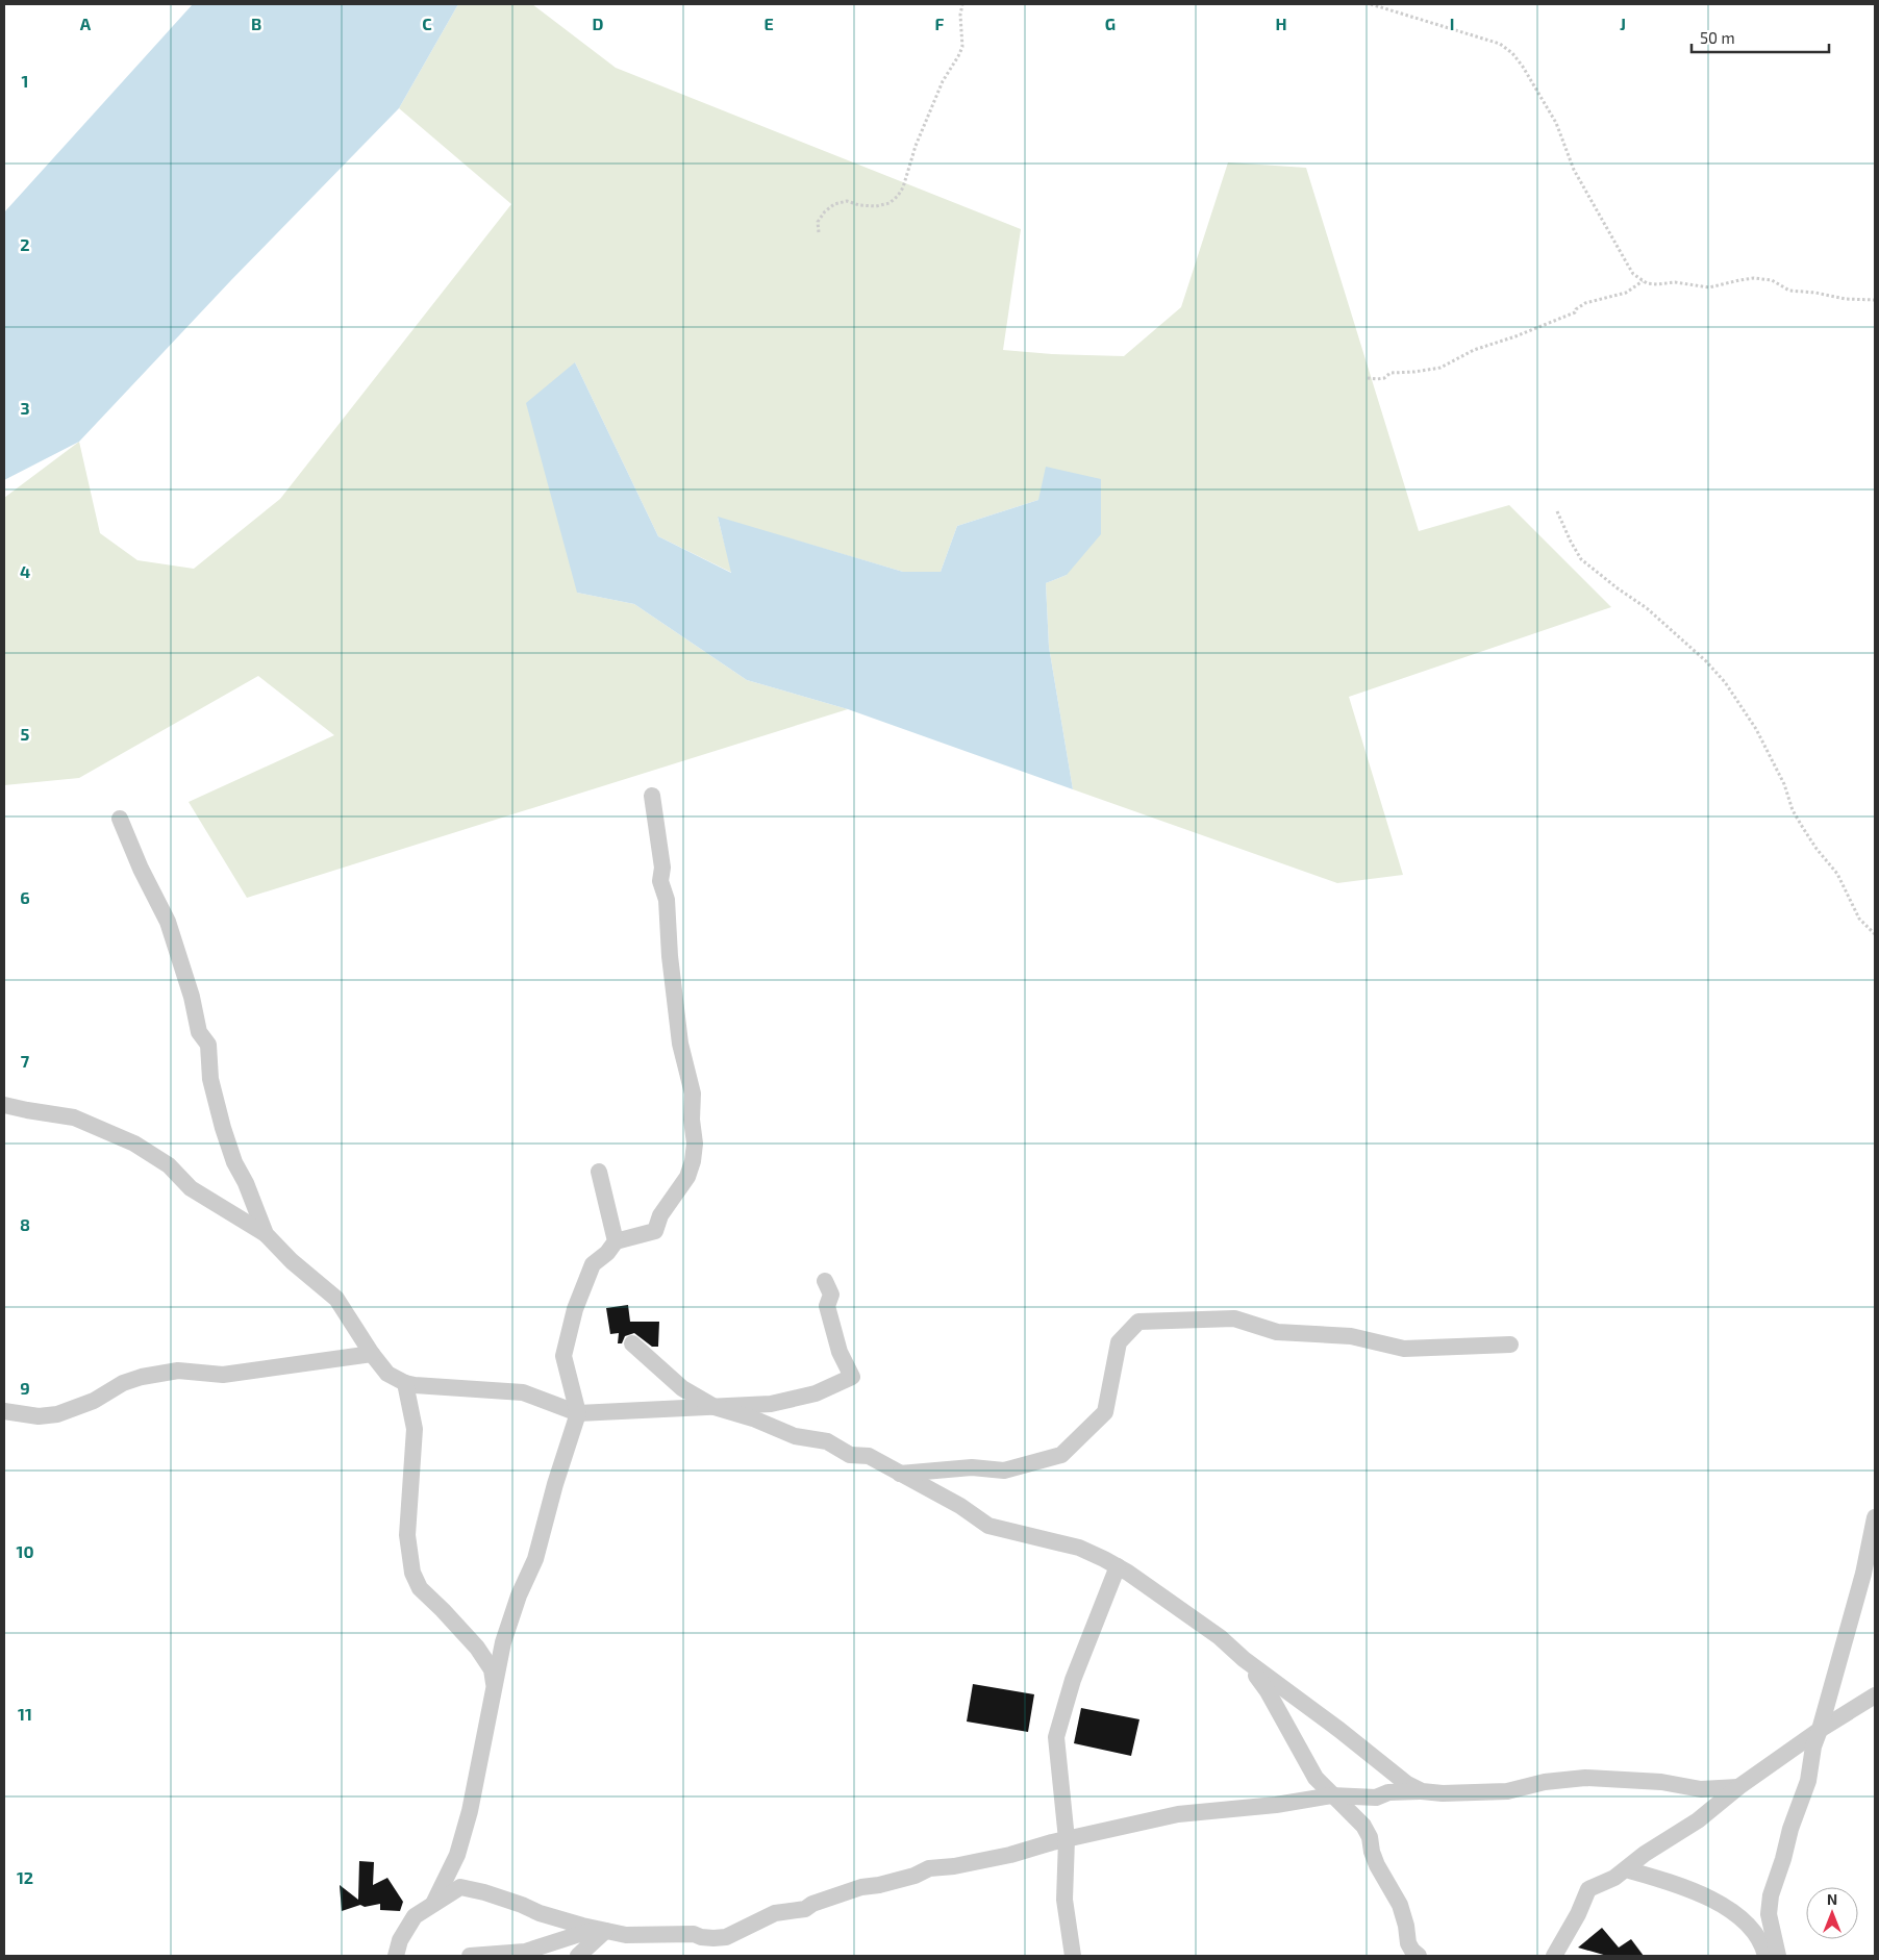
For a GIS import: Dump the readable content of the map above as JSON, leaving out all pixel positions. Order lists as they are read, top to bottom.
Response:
{
  "scale_bar": "50 m",
  "north": "top",
  "grid": {
    "columns": [
      "A",
      "B",
      "C",
      "D",
      "E",
      "F",
      "G",
      "H",
      "I",
      "J"
    ],
    "rows": [
      "1",
      "2",
      "3",
      "4",
      "5",
      "6",
      "7",
      "8",
      "9",
      "10",
      "11",
      "12"
    ]
  }
}
